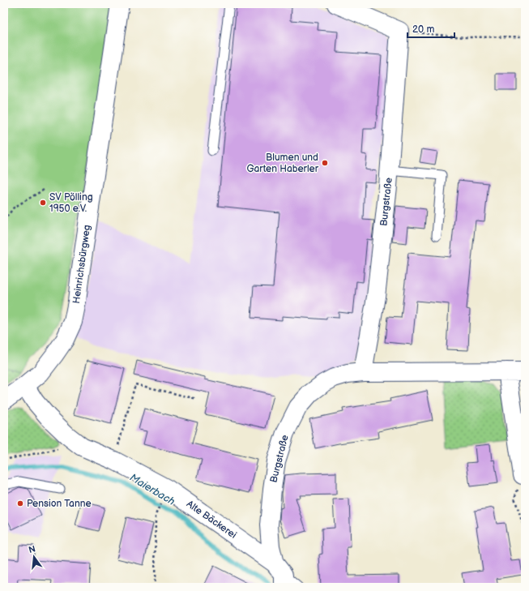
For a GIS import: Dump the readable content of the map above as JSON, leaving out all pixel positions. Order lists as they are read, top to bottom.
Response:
{
  "streets": {
    "street": ["Burgstraße", "Heinrichsbürgweg", "Alte Bäckerei"]
  },
  "crossings": [
    ["Burgstraße", "Alte Bäckerei"],
    ["Heinrichsbürgweg", "Alte Bäckerei"]
  ],
  "water": ["Maierbach"],
  "places": ["Blumen und Garten Haberler", "SV Pölling 1950 e.V.", "Pension Tanne"],
  "scale_bar": "20 m",
  "north": "top"
}
